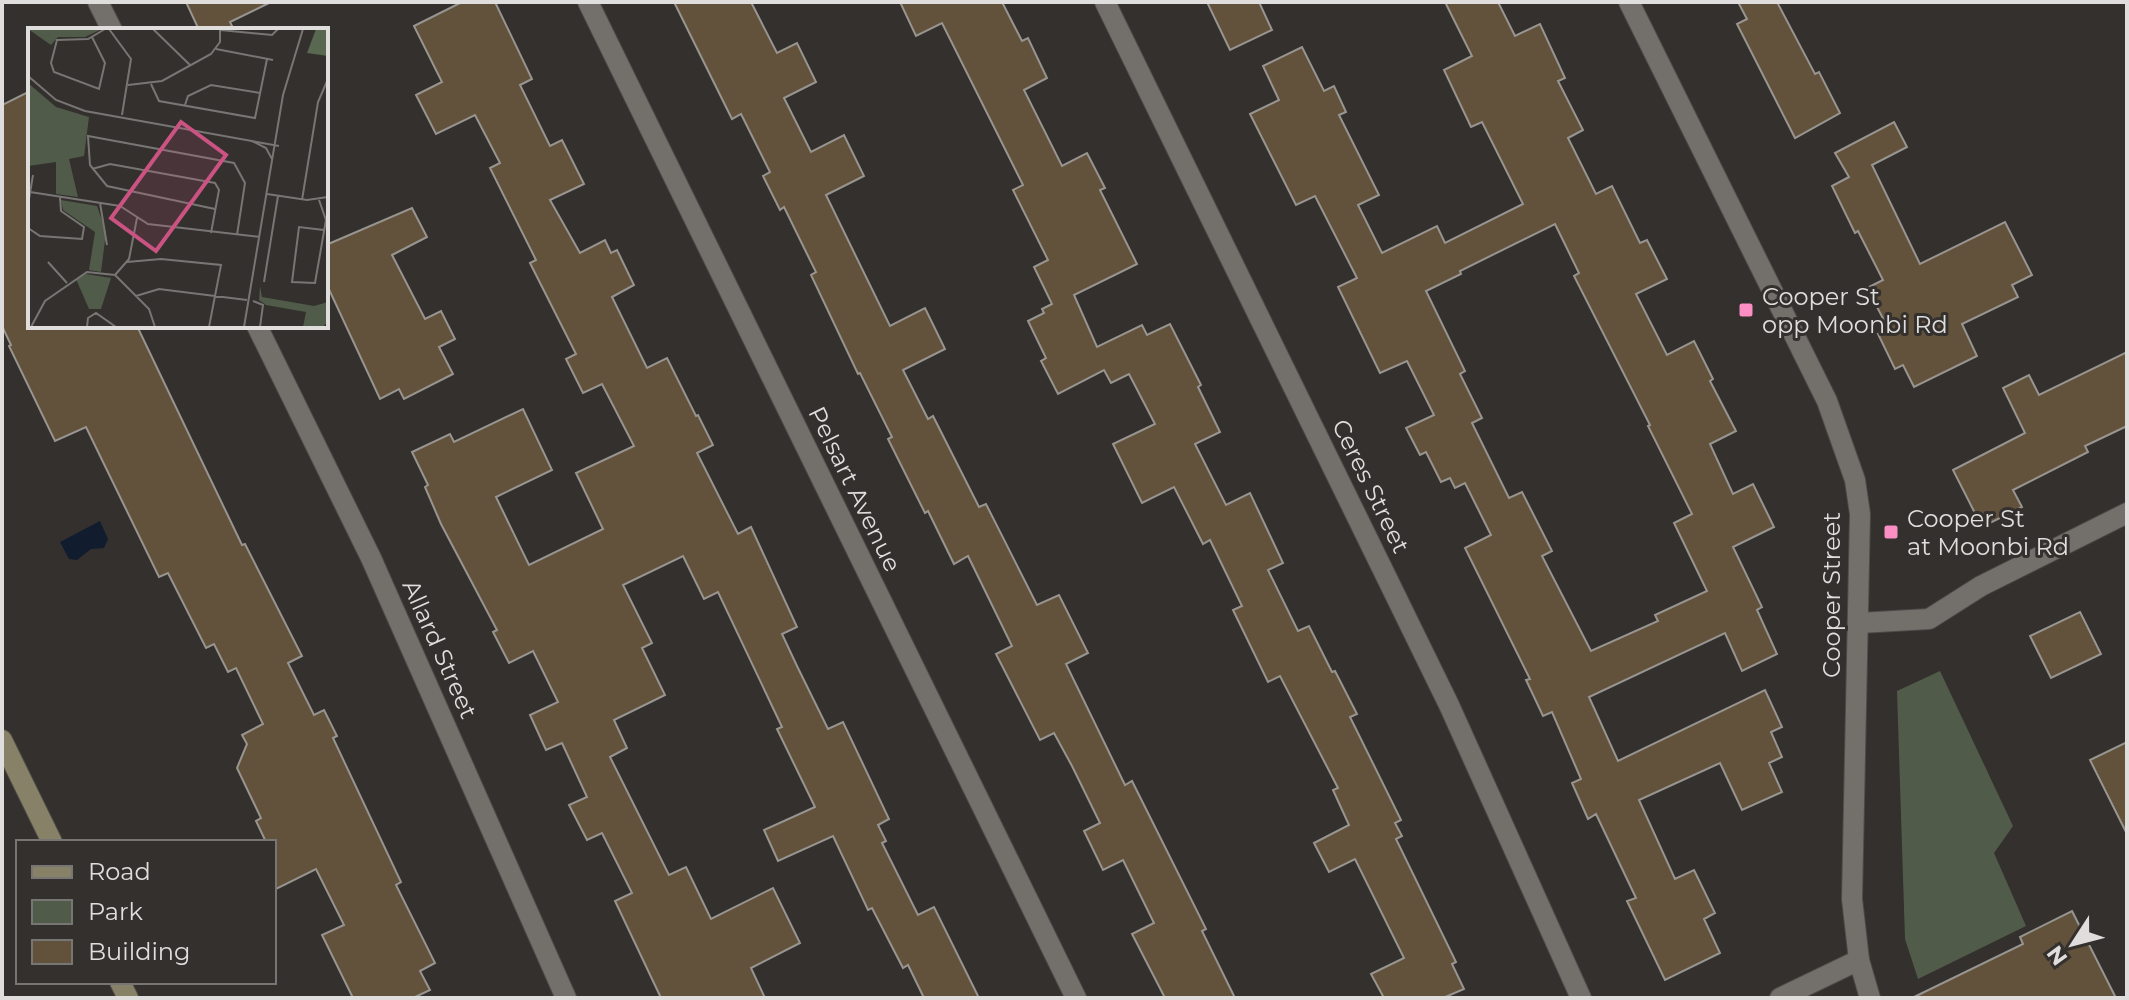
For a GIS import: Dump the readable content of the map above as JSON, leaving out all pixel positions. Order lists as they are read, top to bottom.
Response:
{
  "streets": {
    "street": [
      "Ceres Street",
      "Pelsart Avenue",
      "Cooper Street",
      "Allard Street"
    ]
  },
  "places": {
    "transit": ["Cooper St opp Moonbi Rd", "Cooper St at Moonbi Rd"]
  },
  "legend": ["Road", "Park", "Building"],
  "north": "bottom left"
}
